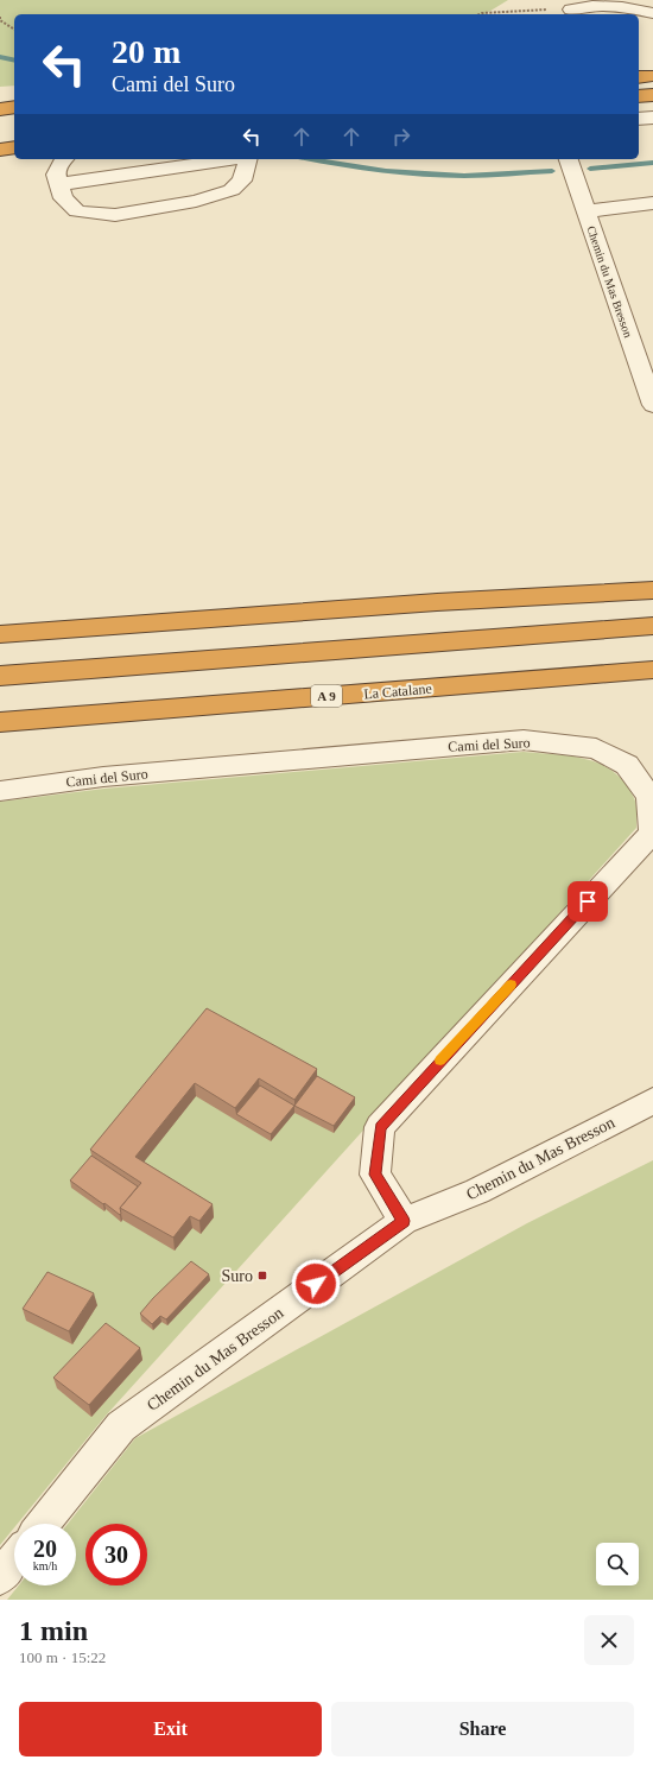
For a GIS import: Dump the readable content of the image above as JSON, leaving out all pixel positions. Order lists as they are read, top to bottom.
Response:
{
  "streets": {
    "highway": ["La Catalane", "A 9"],
    "street": ["Chemin du Mas Bresson", "Cami del Suro"]
  },
  "crossings": [
    ["Chemin du Mas Bresson", "Cami del Suro"]
  ],
  "places": {
    "transit": ["Suro"]
  },
  "page": {
    "turn": ["20 m", "Cami del Suro"],
    "speed": "20 km/h",
    "limit": "30",
    "heading": ["1 min", "100 m · 15:22"],
    "buttons": ["Exit", "Share"]
  }
}
